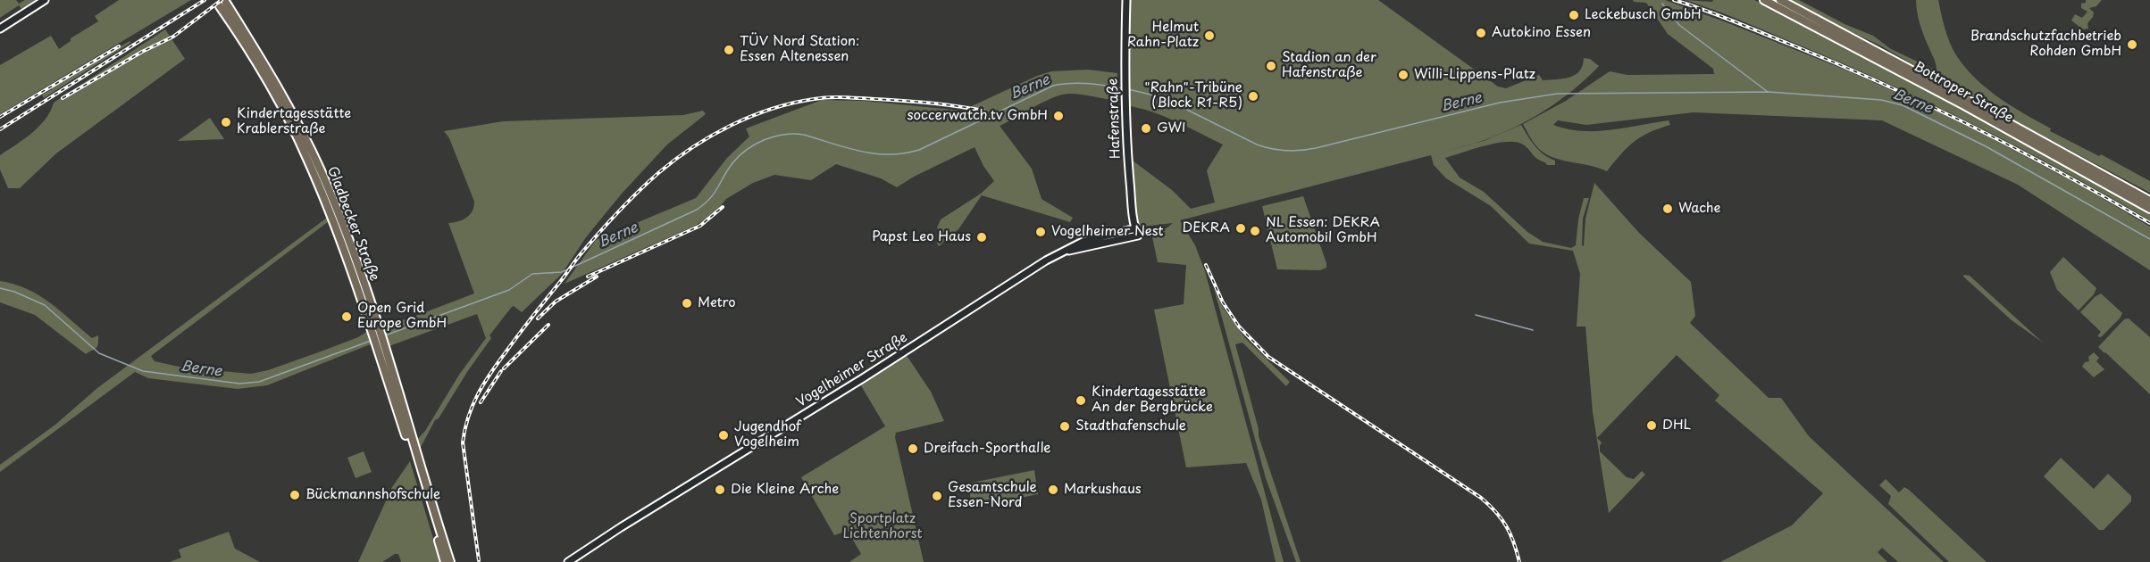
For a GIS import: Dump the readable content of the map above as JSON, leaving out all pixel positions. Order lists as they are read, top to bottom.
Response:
{
  "streets": {
    "main road": [
      "Bottroper Straße",
      "Hafenstraße",
      "Gladbecker Straße",
      "Vogelheimer Straße"
    ]
  },
  "crossings": [
    ["Hafenstraße", "Vogelheimer Straße"]
  ],
  "water": ["Berne"],
  "parks": ["Sportplatz Lichtenhorst"],
  "places": [
    "Leckebusch GmbH",
    "Autokino Essen",
    "Helmut Rahn-Platz",
    "Brandschutzfachbetrieb Rohden GmbH",
    "TÜV Nord Station: Essen Altenessen",
    "Stadion an der Hafenstraße",
    "Willi-Lippens-Platz",
    "\"Rahn\"-Tribüne (Block R1-R5)",
    "soccerwatch.tv GmbH",
    "Kindertagesstätte Krablerstraße",
    "GWI",
    "Wache",
    "DEKRA",
    "NL Essen: DEKRA Automobil GmbH",
    "Vogelheimer Nest",
    "Papst Leo Haus",
    "Metro",
    "Open Grid Europe GmbH",
    "Kindertagesstätte An der Bergbrücke",
    "DHL",
    "Stadthafenschule",
    "Jugendhof Vogelheim",
    "Dreifach-Sporthalle",
    "Die Kleine Arche",
    "Markushaus",
    "Bückmannshofschule",
    "Gesamtschule Essen-Nord"
  ]
}
